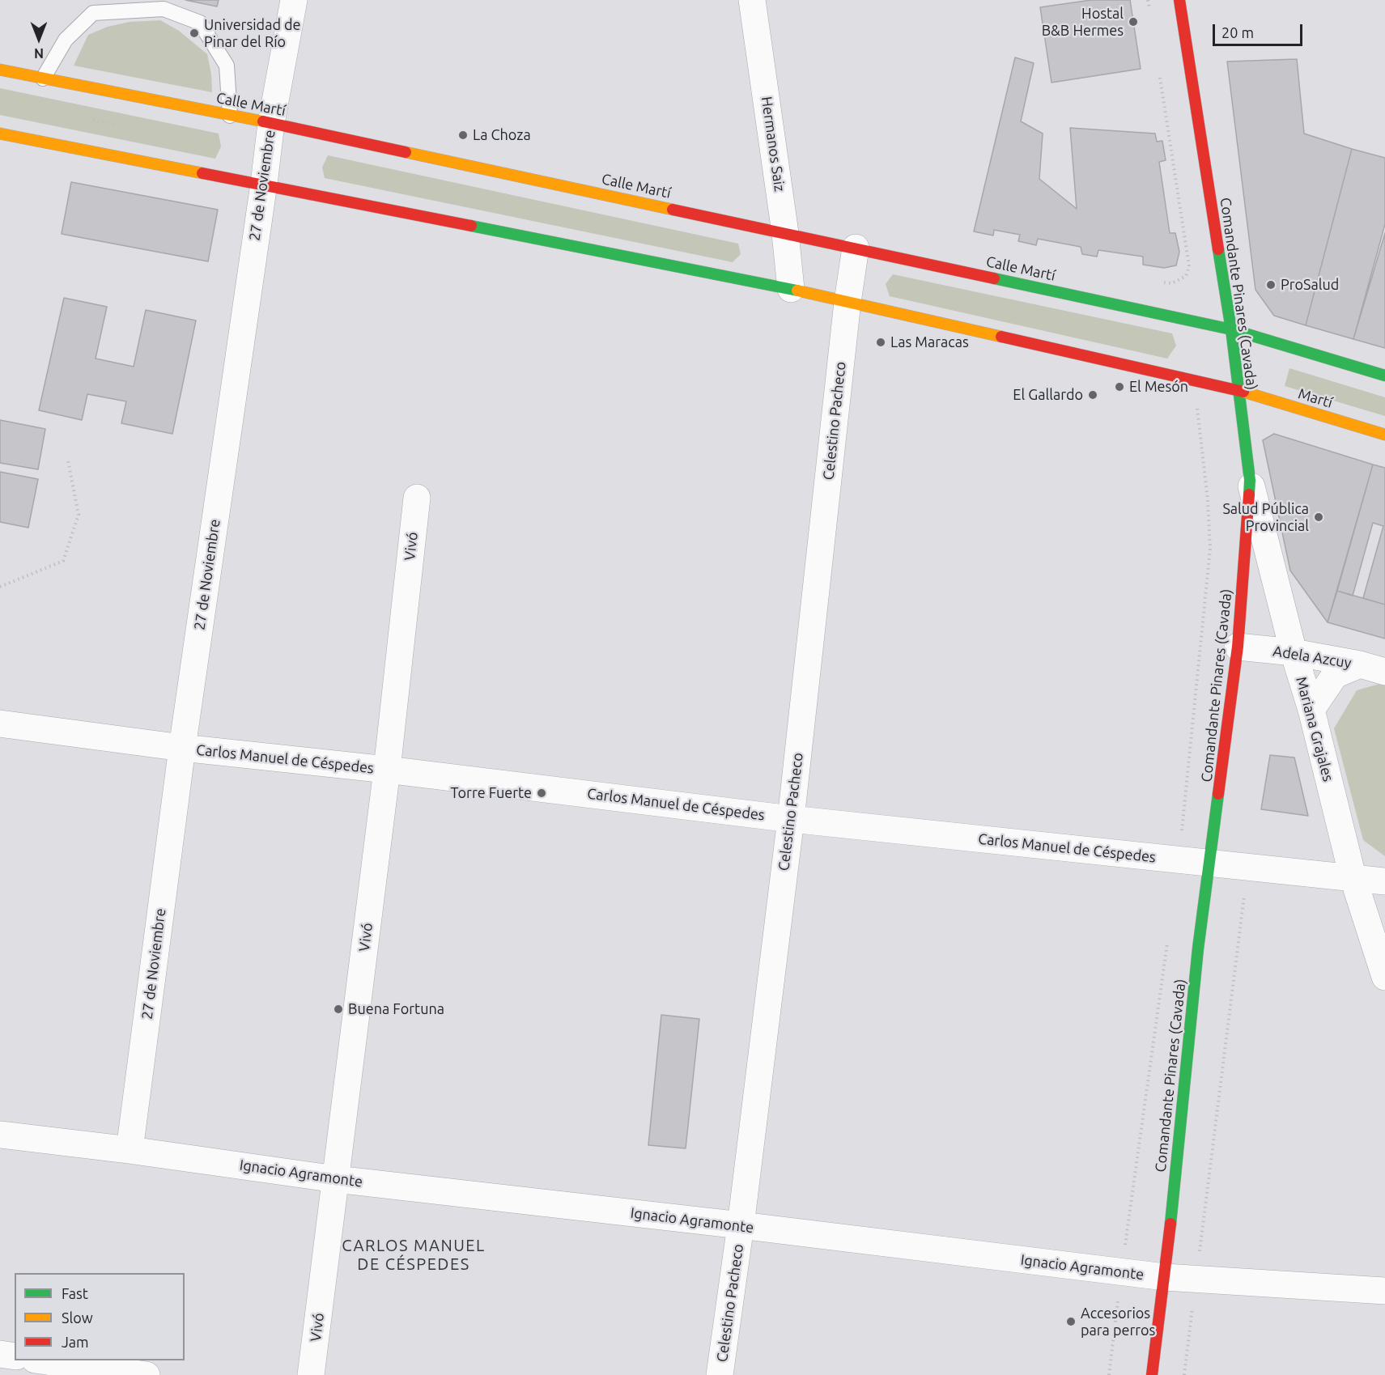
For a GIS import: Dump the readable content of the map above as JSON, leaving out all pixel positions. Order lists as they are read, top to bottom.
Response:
{
  "streets": {
    "main road": ["Calle Martí", "Comandante Pinares (Cavada)", "Martí"],
    "street": [
      "Hermanos Saiz",
      "27 de Noviembre",
      "Celestino Pacheco",
      "Vivó",
      "Adela Azcuy",
      "Mariana Grajales",
      "Carlos Manuel de Céspedes",
      "Ignacio Agramonte"
    ]
  },
  "crossings": [
    ["Calle Martí", "Hermanos Saiz"],
    ["Calle Martí", "27 de Noviembre"],
    ["Calle Martí", "Comandante Pinares (Cavada)"],
    ["Calle Martí", "Celestino Pacheco"],
    ["27 de Noviembre", "Carlos Manuel de Céspedes"],
    ["27 de Noviembre", "Ignacio Agramonte"],
    ["Comandante Pinares (Cavada)", "Martí"],
    ["Comandante Pinares (Cavada)", "Adela Azcuy"],
    ["Comandante Pinares (Cavada)", "Mariana Grajales"],
    ["Comandante Pinares (Cavada)", "Carlos Manuel de Céspedes"],
    ["Comandante Pinares (Cavada)", "Ignacio Agramonte"],
    ["Celestino Pacheco", "Carlos Manuel de Céspedes"],
    ["Celestino Pacheco", "Ignacio Agramonte"],
    ["Vivó", "Carlos Manuel de Céspedes"],
    ["Vivó", "Ignacio Agramonte"],
    ["Adela Azcuy", "Mariana Grajales"],
    ["Mariana Grajales", "Carlos Manuel de Céspedes"]
  ],
  "districts": ["CARLOS MANUEL DE CÉSPEDES"],
  "places": [
    "Hostal B&B Hermes",
    "Universidad de Pinar del Río",
    "La Choza",
    "ProSalud",
    "Las Maracas",
    "El Mesón",
    "El Gallardo",
    "Salud Pública Provincial",
    "Torre Fuerte",
    "Buena Fortuna",
    "Accesorios para perros"
  ],
  "legend": ["Fast", "Slow", "Jam"],
  "scale_bar": "20 m",
  "north": "bottom"
}
